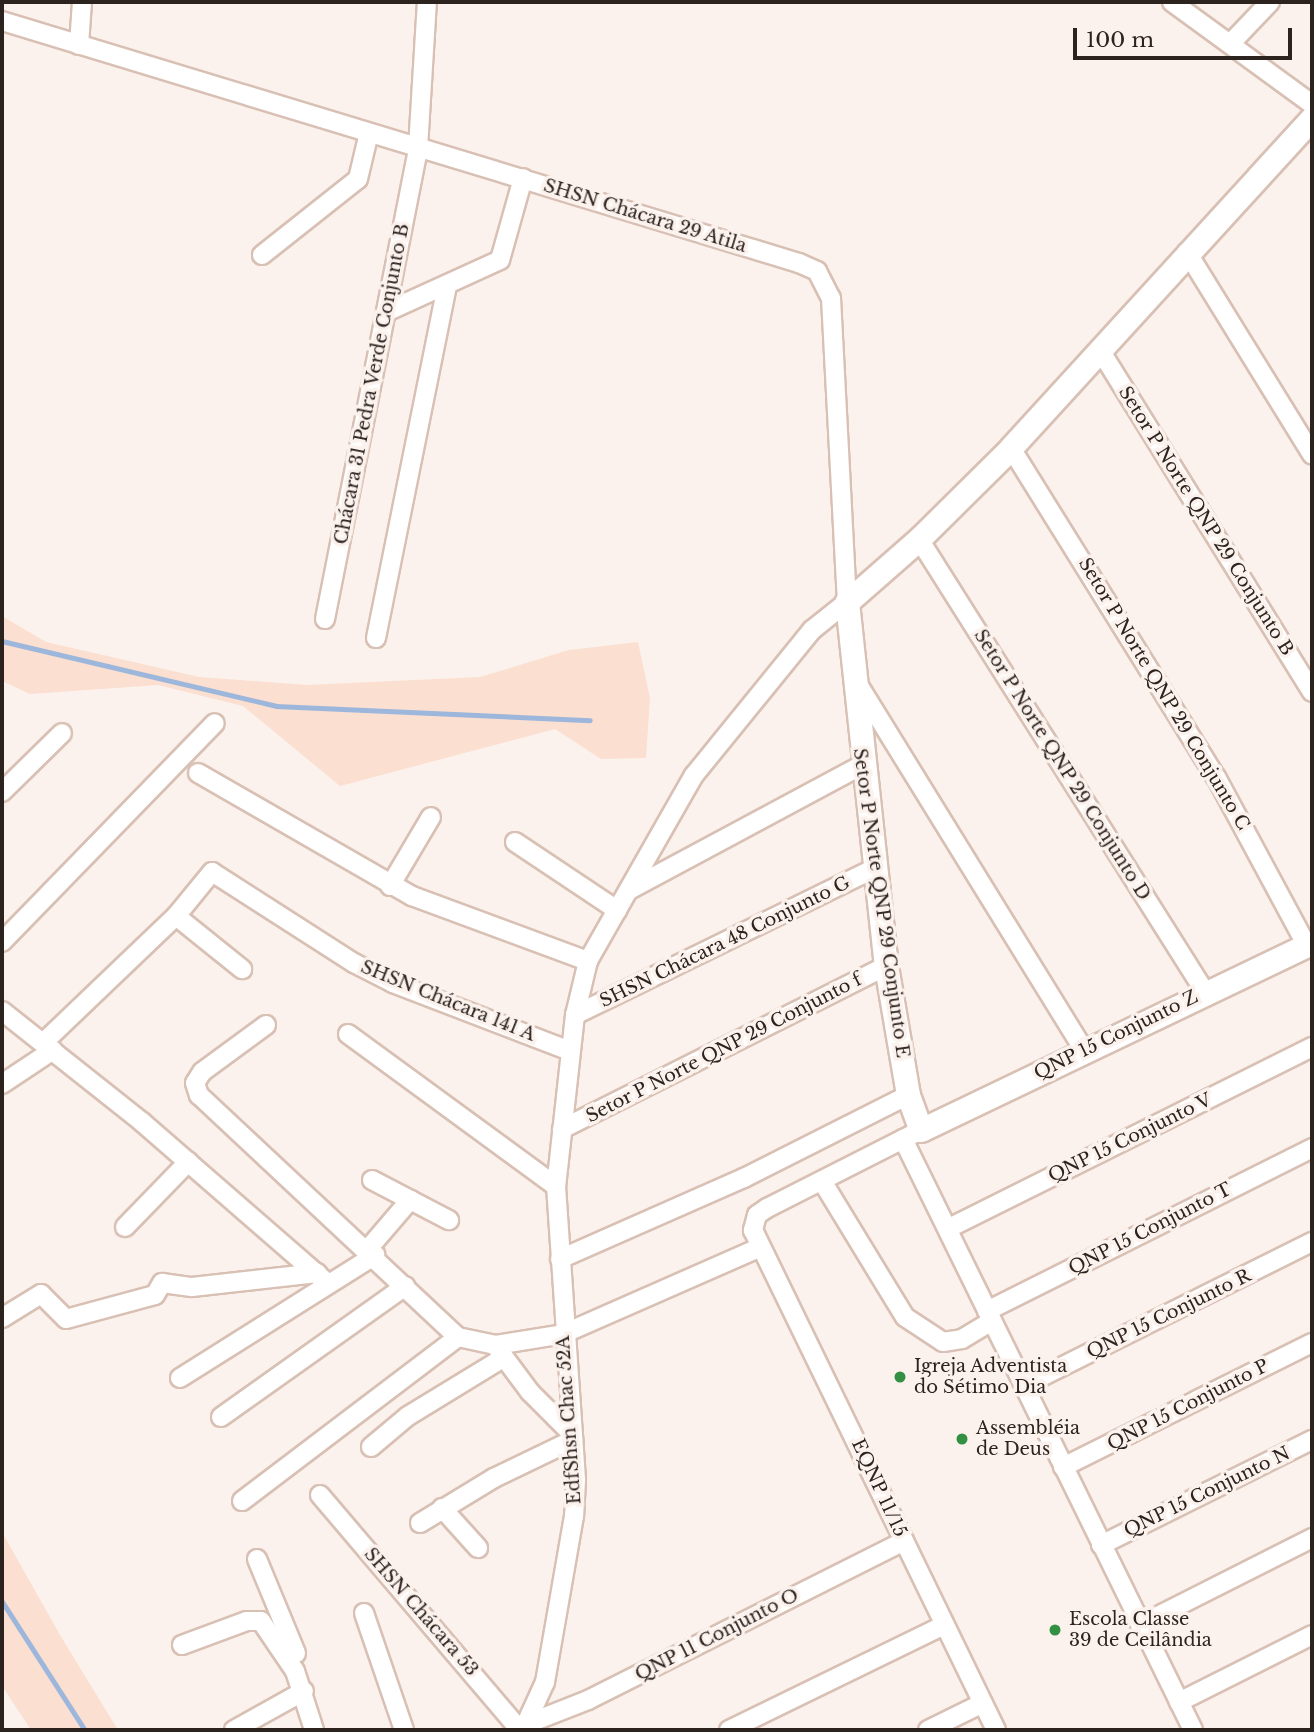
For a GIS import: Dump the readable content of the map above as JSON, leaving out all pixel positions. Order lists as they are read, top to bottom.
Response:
{
  "streets": {
    "street": [
      "SHSN Chácara 29 Atila",
      "Chácara 31 Pedra Verde Conjunto B",
      "Setor P Norte QNP 29 Conjunto B",
      "Setor P Norte QNP 29 Conjunto C",
      "Setor P Norte QNP 29 Conjunto D",
      "Setor P Norte QNP 29 Conjunto E",
      "SHSN Chácara 48 Conjunto G",
      "SHSN Chácara 141 A",
      "QNP 15 Conjunto Z",
      "Setor P Norte QNP 29 Conjunto f",
      "QNP 15 Conjunto V",
      "QNP 15 Conjunto T",
      "QNP 15 Conjunto R",
      "QNP 15 Conjunto P",
      "EdfShsn Chac 52A",
      "EQNP 11/15",
      "QNP 15 Conjunto N",
      "SHSN Chácara 53",
      "QNP 11 Conjunto O"
    ]
  },
  "crossings": [
    ["SHSN Chácara 29 Atila", "Chácara 31 Pedra Verde Conjunto B"],
    ["SHSN Chácara 29 Atila", "Setor P Norte QNP 29 Conjunto E"],
    ["SHSN Chácara 29 Atila", "EdfShsn Chac 52A"],
    ["Setor P Norte QNP 29 Conjunto C", "QNP 15 Conjunto Z"],
    ["Setor P Norte QNP 29 Conjunto D", "QNP 15 Conjunto Z"],
    ["Setor P Norte QNP 29 Conjunto E", "SHSN Chácara 48 Conjunto G"],
    ["Setor P Norte QNP 29 Conjunto E", "QNP 15 Conjunto Z"],
    ["Setor P Norte QNP 29 Conjunto E", "Setor P Norte QNP 29 Conjunto f"],
    ["Setor P Norte QNP 29 Conjunto E", "EdfShsn Chac 52A"],
    ["SHSN Chácara 48 Conjunto G", "EdfShsn Chac 52A"],
    ["SHSN Chácara 141 A", "EdfShsn Chac 52A"],
    ["Setor P Norte QNP 29 Conjunto f", "EdfShsn Chac 52A"],
    ["EdfShsn Chac 52A", "SHSN Chácara 53"],
    ["EdfShsn Chac 52A", "QNP 11 Conjunto O"],
    ["EQNP 11/15", "QNP 11 Conjunto O"],
    ["SHSN Chácara 53", "QNP 11 Conjunto O"]
  ],
  "places": ["Igreja Adventista do Sétimo Dia", "Assembléia de Deus", "Escola Classe 39 de Ceilândia"],
  "scale_bar": "100 m"
}
